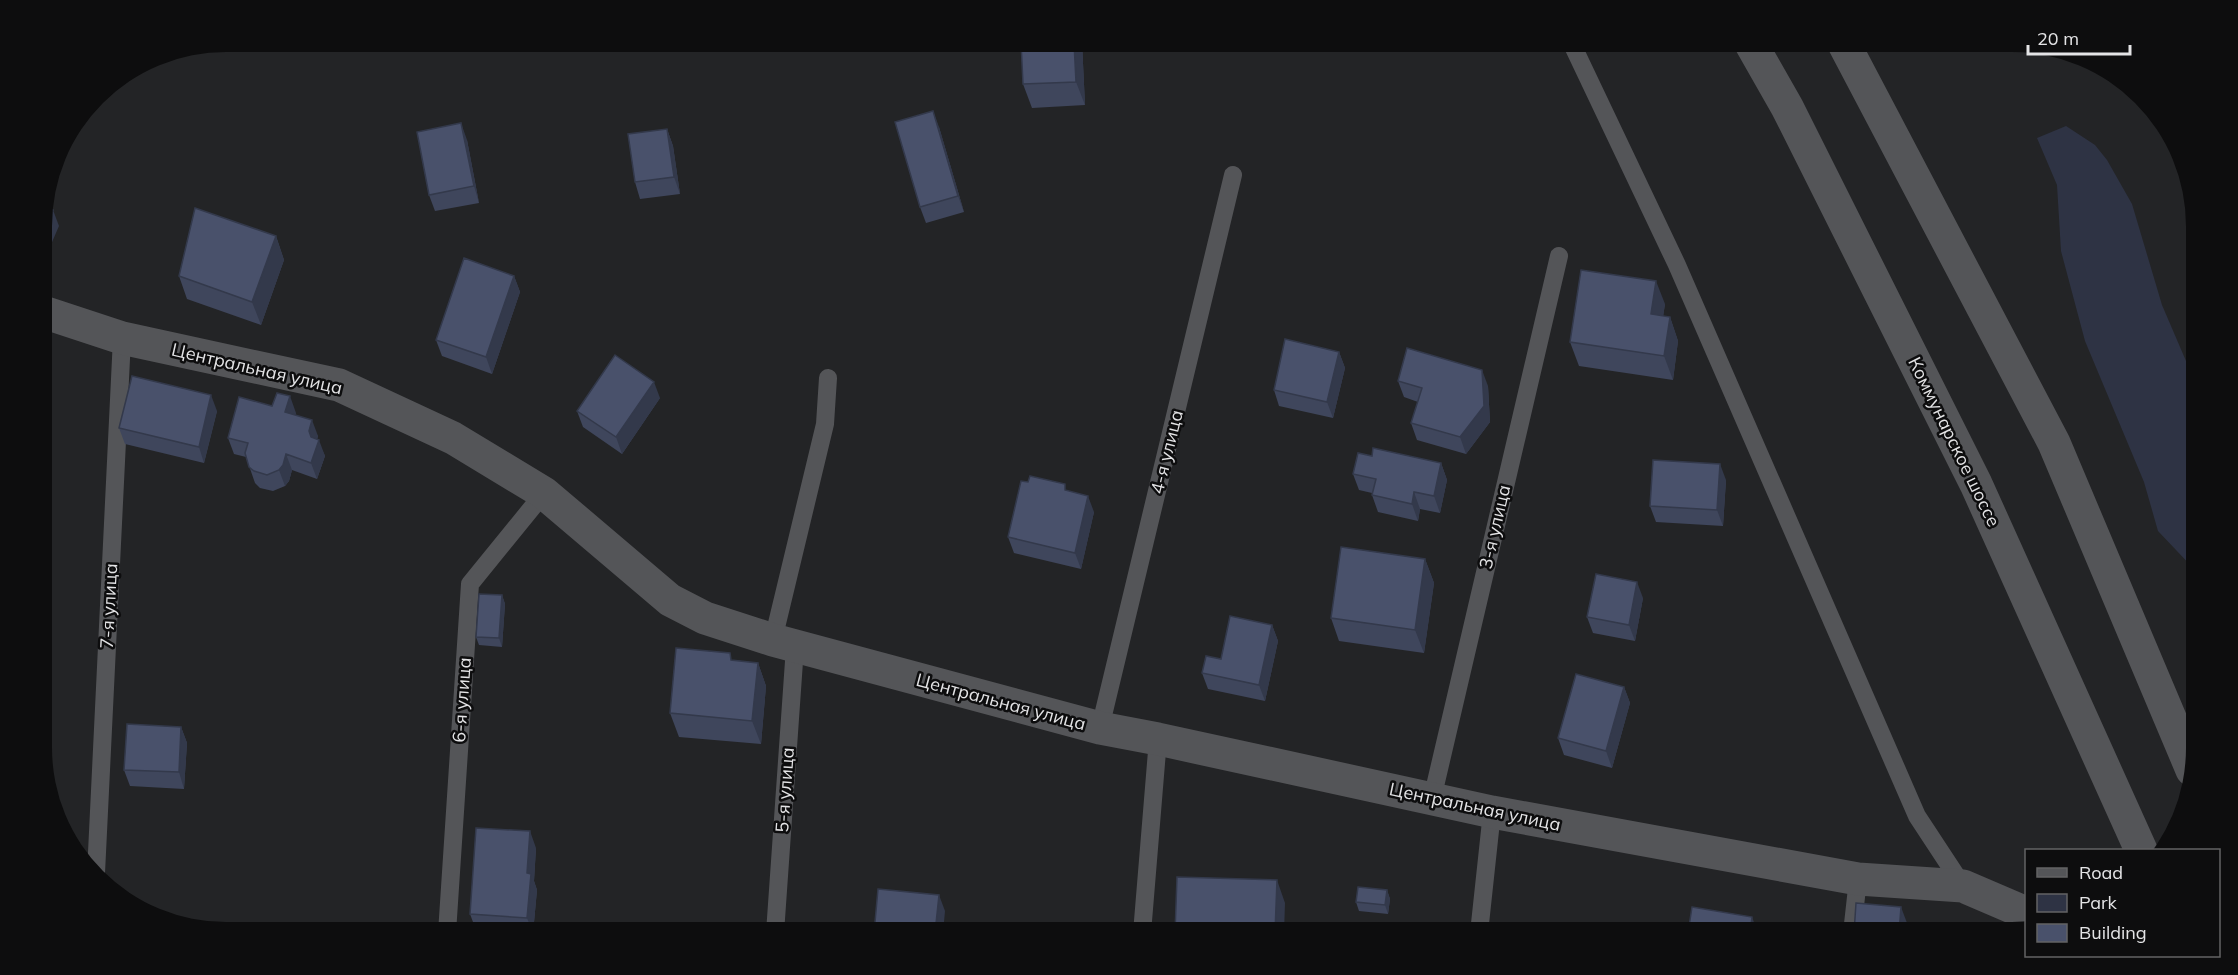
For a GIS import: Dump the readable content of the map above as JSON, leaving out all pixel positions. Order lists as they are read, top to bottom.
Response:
{
  "streets": {
    "street": ["Центральная улица", "Коммунарское шоссе"],
    "lane": [
      "4-я улица",
      "3-я улица",
      "7-я улица",
      "6-я улица",
      "5-я улица"
    ]
  },
  "crossings": [
    ["Центральная улица", "4-я улица"],
    ["Центральная улица", "3-я улица"],
    ["Центральная улица", "7-я улица"],
    ["Центральная улица", "6-я улица"],
    ["Центральная улица", "5-я улица"]
  ],
  "legend": ["Road", "Park", "Building"],
  "scale_bar": "20 m"
}
